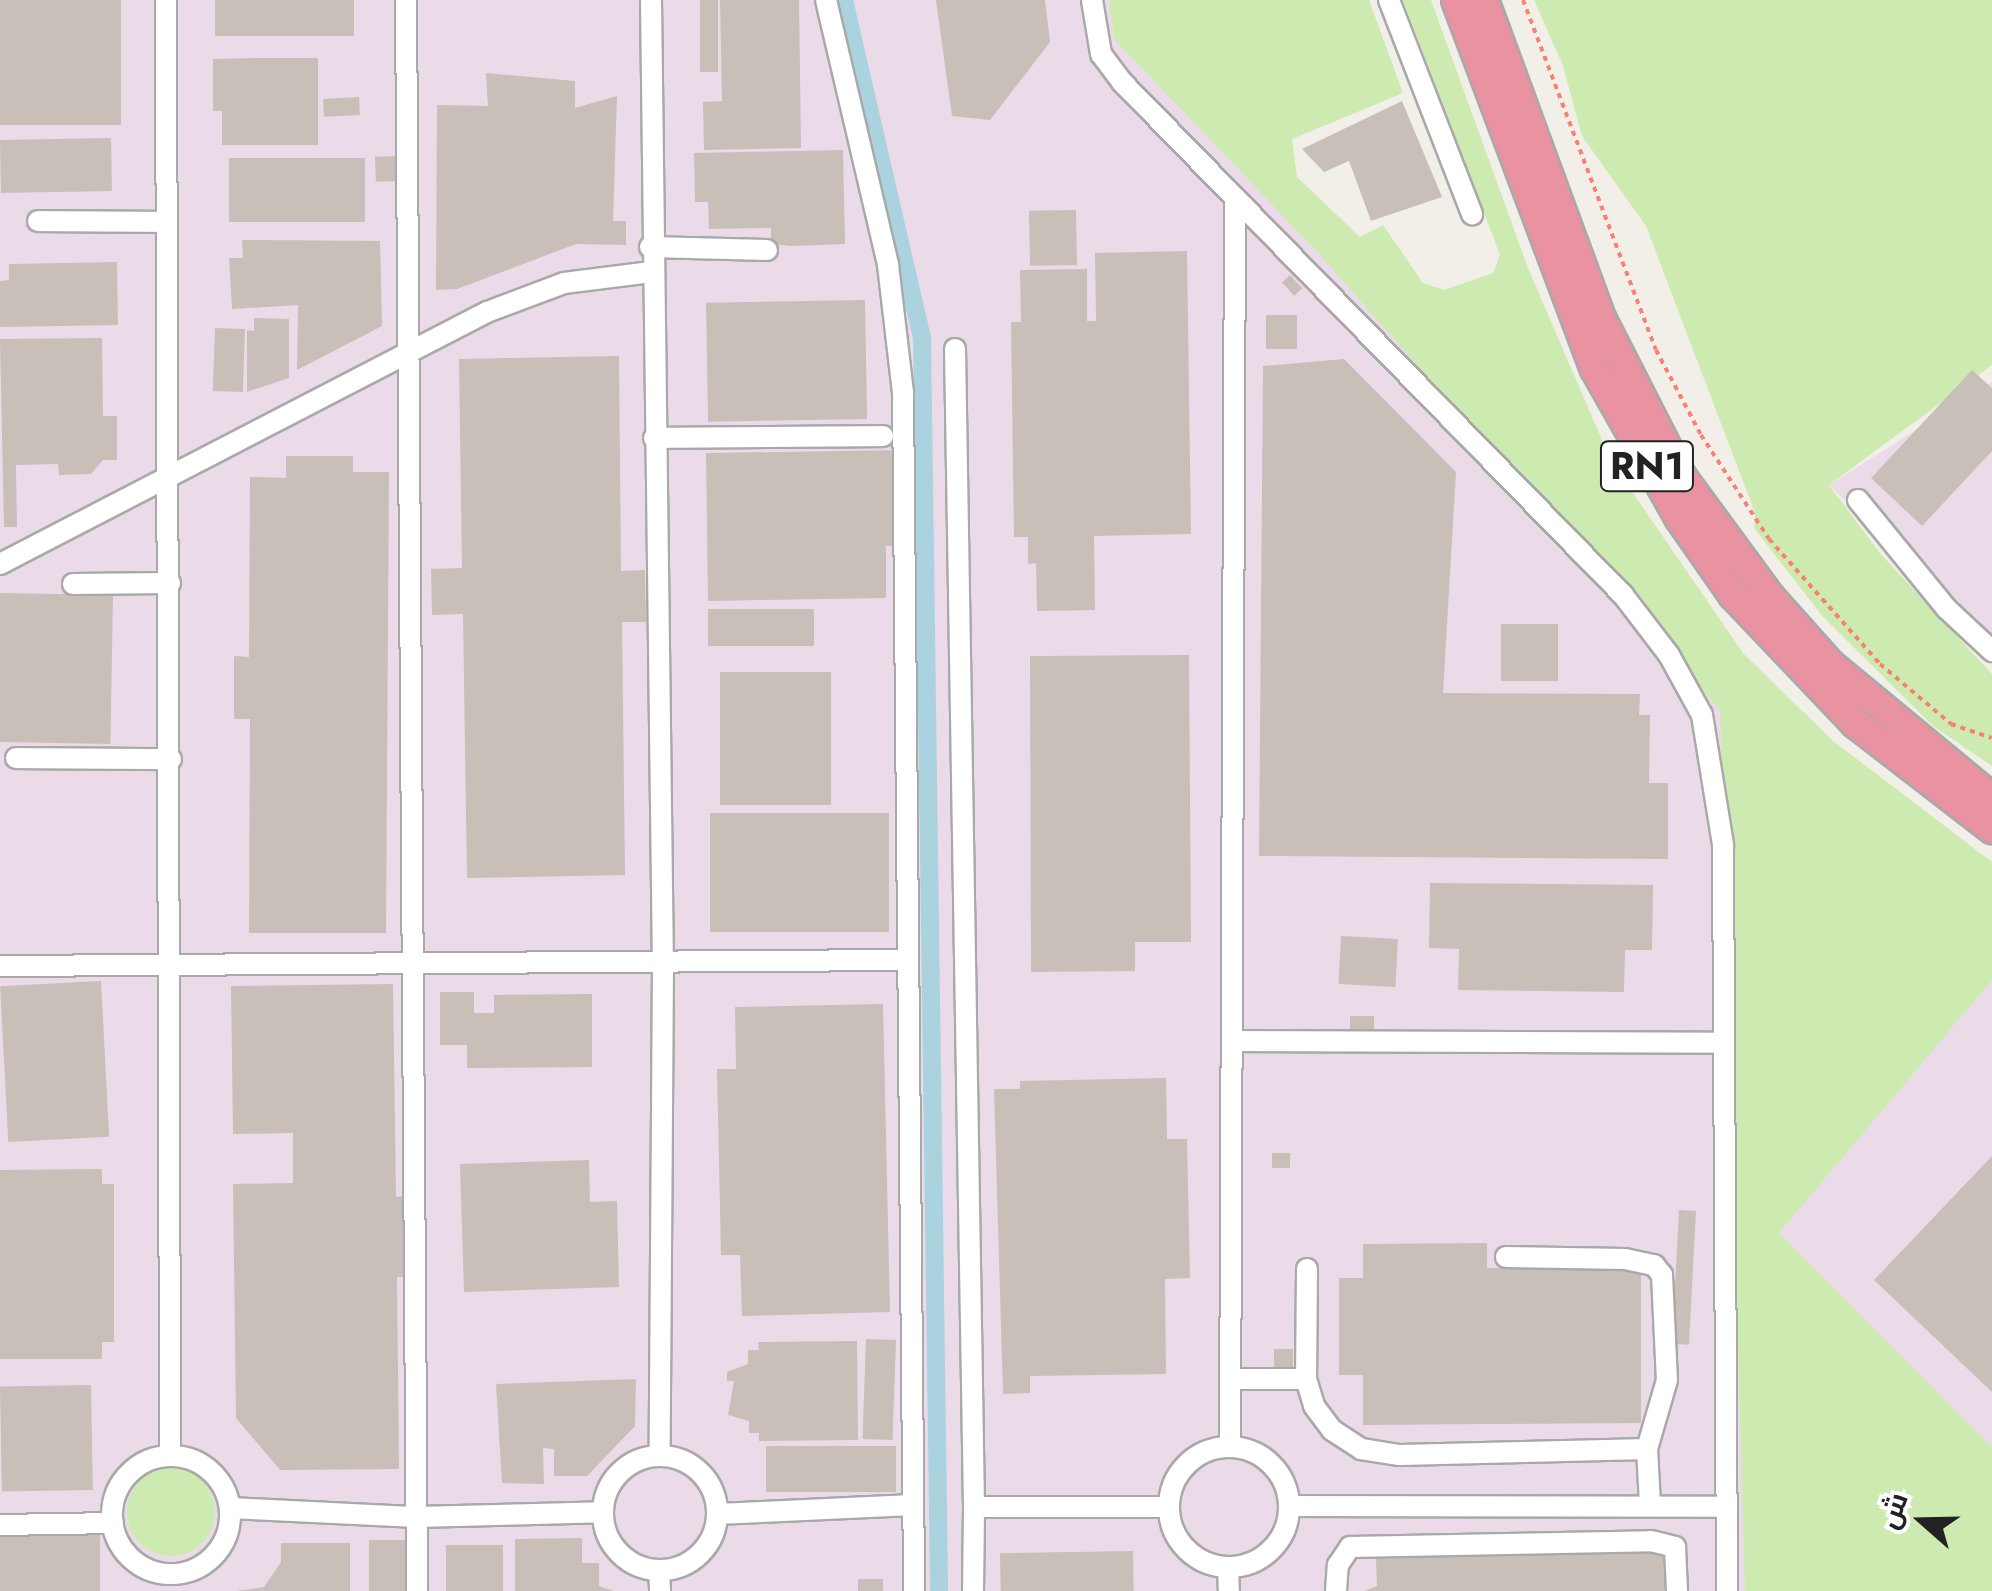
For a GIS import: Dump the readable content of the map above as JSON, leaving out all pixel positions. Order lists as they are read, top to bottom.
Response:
{
  "streets": {
    "highway": ["RN1"]
  },
  "north": "left"
}
